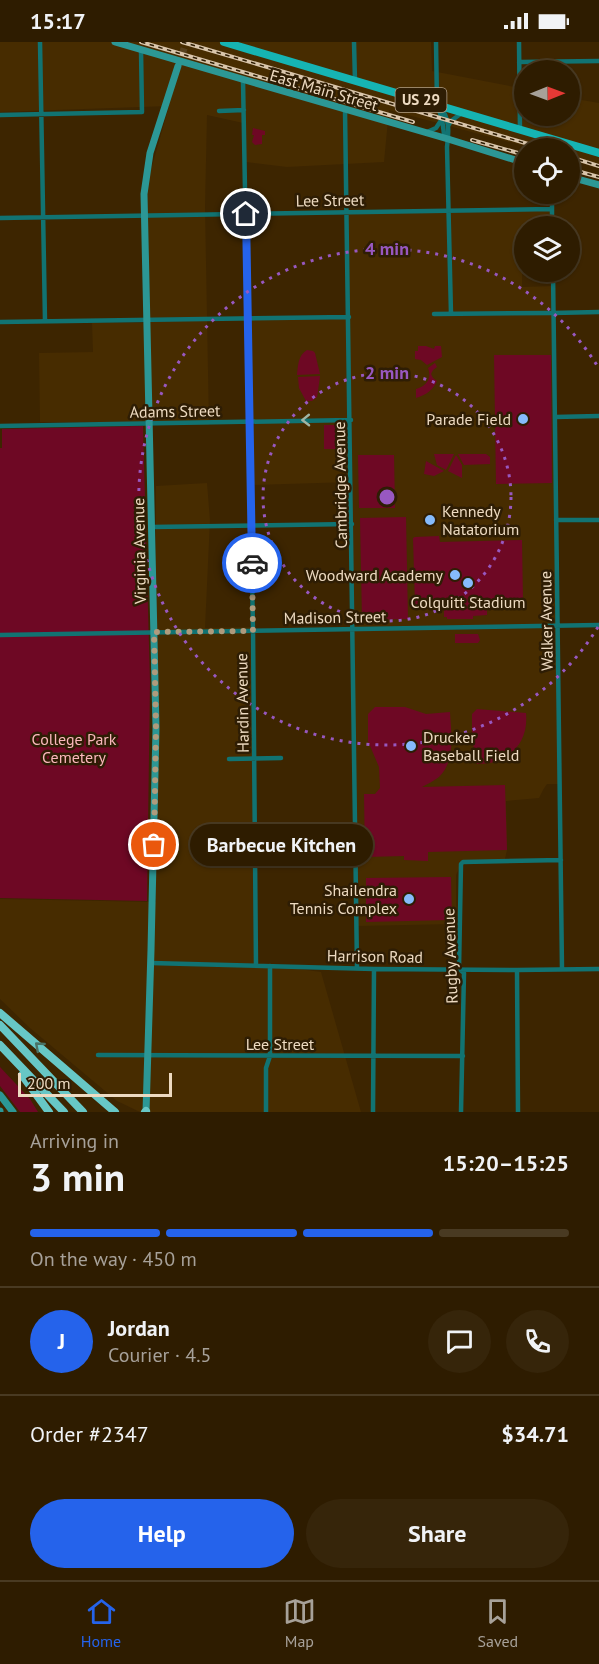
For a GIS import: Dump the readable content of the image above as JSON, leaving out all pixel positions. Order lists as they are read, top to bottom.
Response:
{
  "streets": {
    "main road": ["East Main Street", "US 29", "Virginia Avenue"],
    "street": [
      "Lee Street",
      "Adams Street",
      "Cambridge Avenue",
      "Madison Street",
      "Walker Avenue",
      "Hardin Avenue",
      "Harrison Road",
      "Rugby Avenue"
    ]
  },
  "crossings": [
    ["East Main Street", "Cambridge Avenue"],
    ["East Main Street", "Hardin Avenue"],
    ["Lee Street", "Cambridge Avenue"],
    ["Lee Street", "Virginia Avenue"],
    ["Lee Street", "Hardin Avenue"],
    ["Lee Street", "Rugby Avenue"],
    ["Adams Street", "Cambridge Avenue"],
    ["Adams Street", "Virginia Avenue"],
    ["Adams Street", "Hardin Avenue"],
    ["Cambridge Avenue", "Madison Street"],
    ["Cambridge Avenue", "Harrison Road"],
    ["Virginia Avenue", "Madison Street"],
    ["Virginia Avenue", "Harrison Road"],
    ["Madison Street", "Walker Avenue"],
    ["Madison Street", "Hardin Avenue"],
    ["Walker Avenue", "Harrison Road"],
    ["Walker Avenue", "Rugby Avenue"],
    ["Hardin Avenue", "Harrison Road"],
    ["Harrison Road", "Rugby Avenue"]
  ],
  "parks": ["College Park Cemetery"],
  "places": [
    "Parade Field",
    "Kennedy Natatorium",
    "Woodward Academy",
    "Colquitt Stadium",
    "Drucker Baseball Field",
    "Barbecue Kitchen",
    "Shailendra Tennis Complex"
  ],
  "scale_bar": "200 m",
  "north": "right",
  "page": {
    "status": "15:17",
    "bubble": "Barbecue Kitchen",
    "scale": "200 m",
    "heading": ["3 min", "Arriving in", "15:20–15:25"],
    "panel": [
      "Jordan",
      "Courier · 4.5",
      "Order #2347",
      "$34.71"
    ],
    "bar": "On the way · 450 m",
    "round": "J",
    "buttons": ["Help", "Share"],
    "tabs": ["Home", "Map", "Saved"]
  },
  "rings": ["4 min", "2 min"]
}
